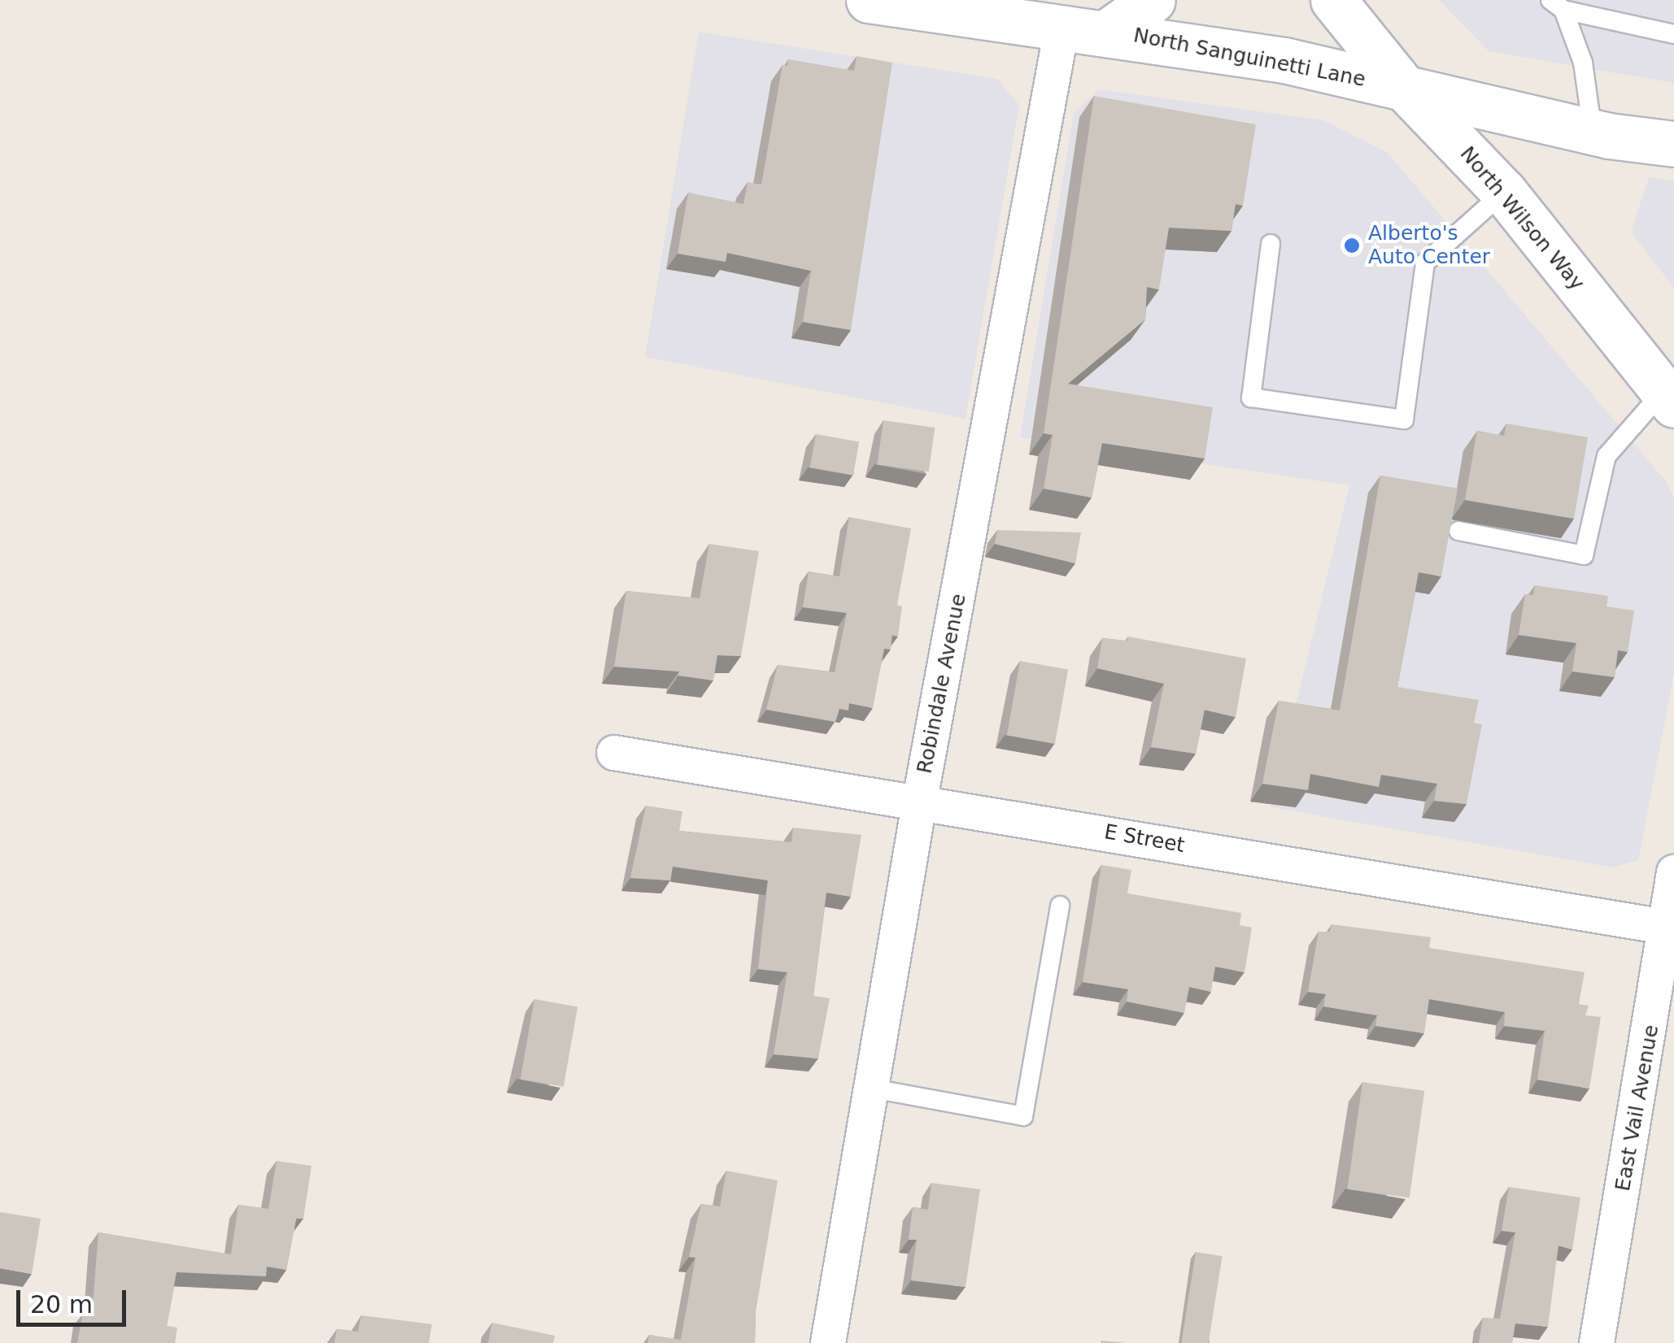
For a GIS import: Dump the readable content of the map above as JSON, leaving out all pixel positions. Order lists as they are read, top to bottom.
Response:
{
  "streets": {
    "street": [
      "North Sanguinetti Lane",
      "North Wilson Way",
      "Robindale Avenue",
      "E Street",
      "East Vail Avenue"
    ]
  },
  "crossings": [
    ["North Sanguinetti Lane", "North Wilson Way"],
    ["North Sanguinetti Lane", "Robindale Avenue"],
    ["Robindale Avenue", "E Street"],
    ["E Street", "East Vail Avenue"]
  ],
  "places": ["Alberto's Auto Center"],
  "scale_bar": "20 m"
}
